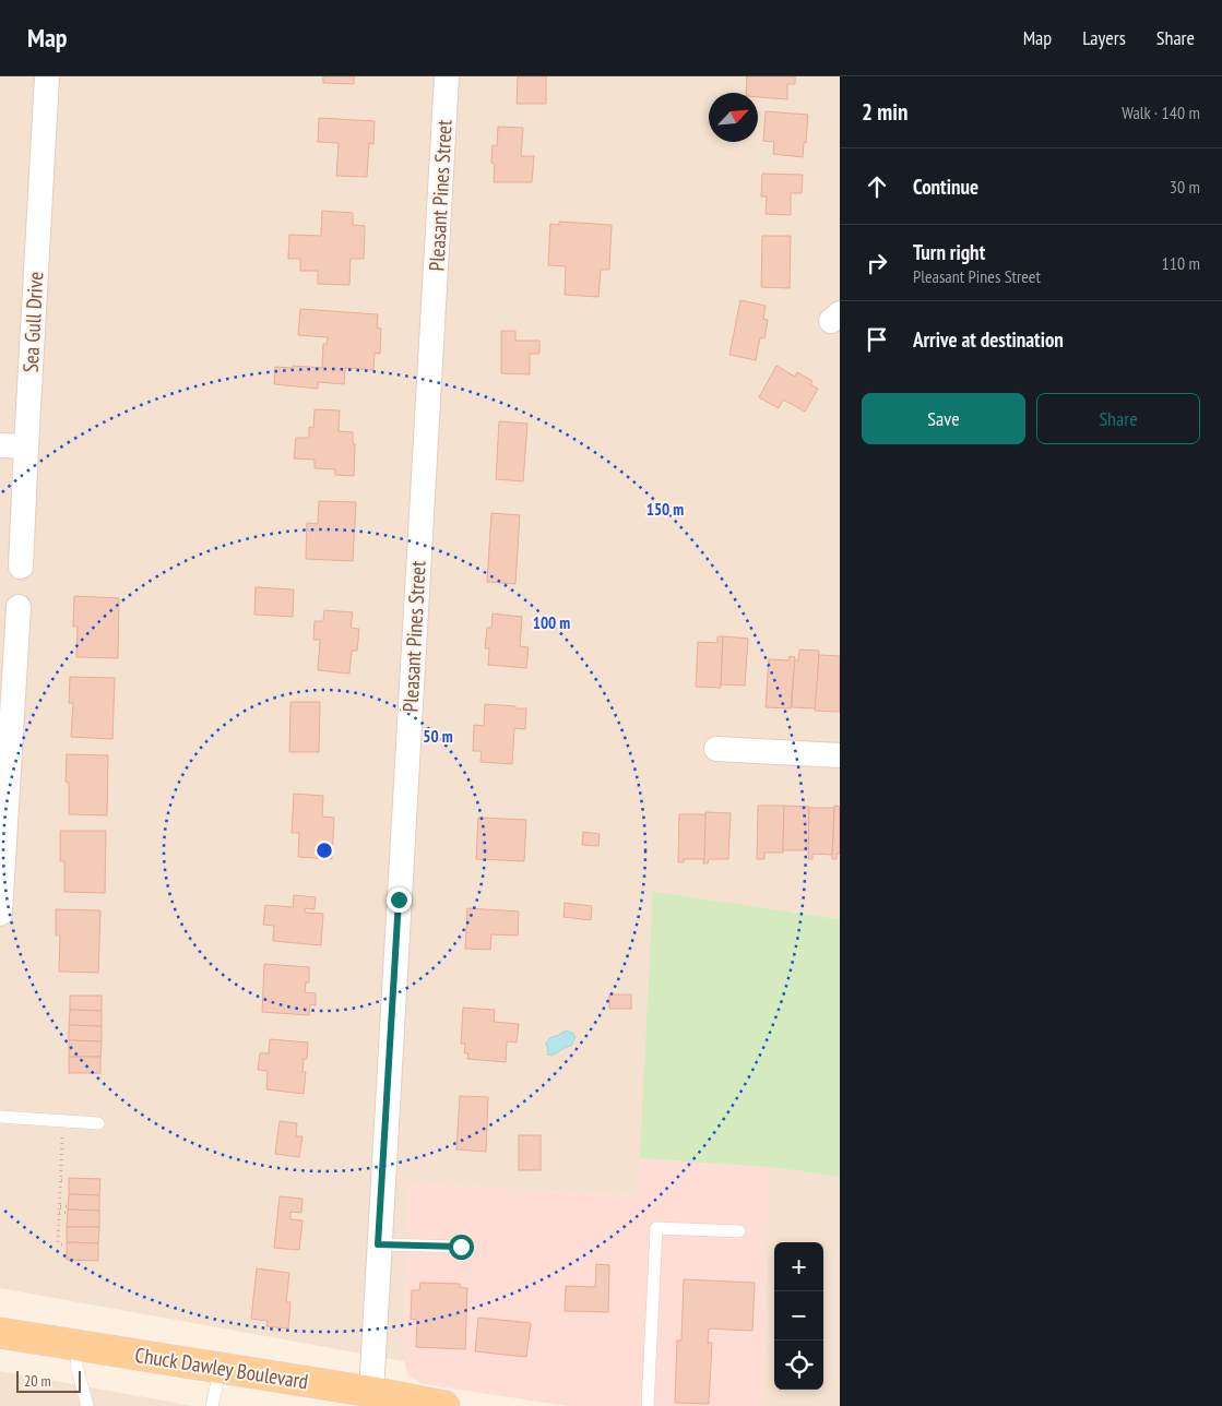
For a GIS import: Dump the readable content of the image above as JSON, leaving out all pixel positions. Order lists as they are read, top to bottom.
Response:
{
  "streets": {
    "main road": ["Chuck Dawley Boulevard"],
    "street": ["Pleasant Pines Street", "Sea Gull Drive"]
  },
  "crossings": [
    ["Pleasant Pines Street", "Chuck Dawley Boulevard"]
  ],
  "scale_bar": "20 m",
  "north": "top right",
  "page": {
    "header": "Map",
    "nav": ["Map", "Layers", "Share"],
    "heading": ["2 min", "Walk · 140 m"],
    "list": [
      ["Continue", "30 m"],
      ["Turn right", "Pleasant Pines Street", "110 m"],
      "Arrive at destination"
    ],
    "buttons": ["Save", "Share"],
    "map_buttons": ["+", "−"],
    "scale": "20 m"
  },
  "rings": ["150 m", "100 m", "50 m"]
}
